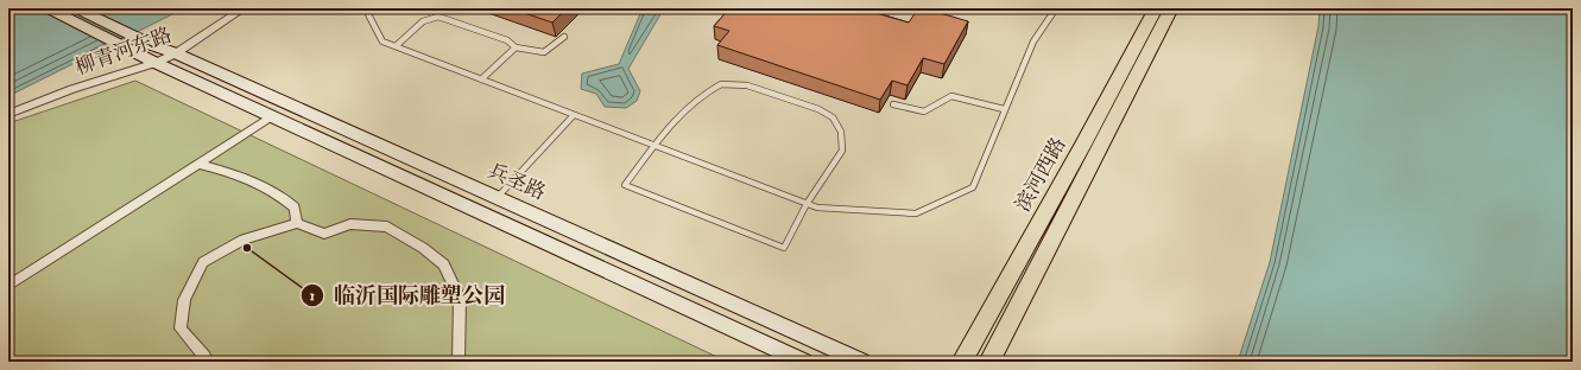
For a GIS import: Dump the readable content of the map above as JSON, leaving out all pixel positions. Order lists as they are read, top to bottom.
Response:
{
  "streets": {
    "main road": ["滨河西路", "兵圣路"],
    "street": ["柳青河东路"]
  },
  "crossings": [
    ["柳青河东路", "兵圣路"]
  ],
  "places": ["临沂国际雕塑公园"]
}
